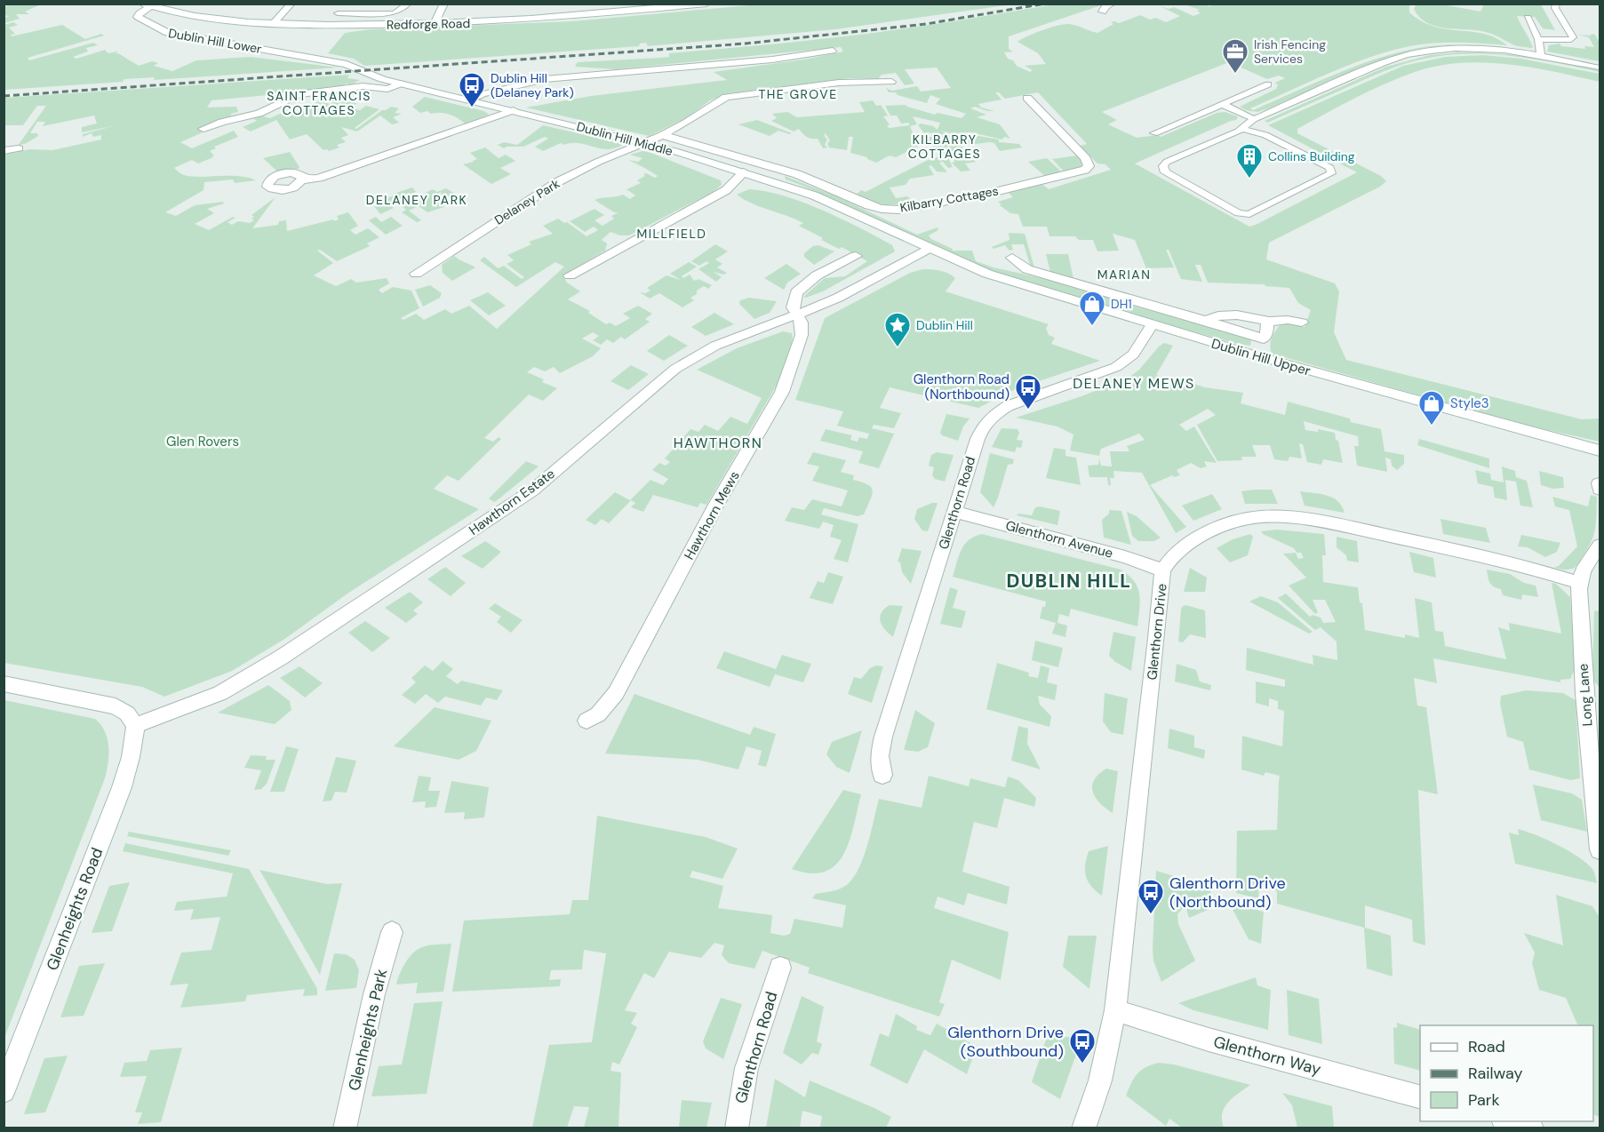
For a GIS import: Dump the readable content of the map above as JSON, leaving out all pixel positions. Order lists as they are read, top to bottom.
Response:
{
  "streets": {
    "street": [
      "Redforge Road",
      "Dublin Hill Lower",
      "Dublin Hill Middle",
      "Kilbarry Cottages",
      "Delaney Park",
      "Dublin Hill Upper",
      "Hawthorn Estate",
      "Glenthorn Road",
      "Hawthorn Mews",
      "Glenthorn Avenue",
      "Glenthorn Drive",
      "Long Lane",
      "Glenheights Road",
      "Glenheights Park",
      "Glenthorn Way"
    ]
  },
  "crossings": [
    ["Redforge Road", "Dublin Hill Lower"],
    ["Dublin Hill Lower", "Dublin Hill Middle"],
    ["Dublin Hill Middle", "Delaney Park"],
    ["Dublin Hill Middle", "Dublin Hill Upper"],
    ["Dublin Hill Upper", "Glenthorn Road"],
    ["Hawthorn Estate", "Hawthorn Mews"],
    ["Hawthorn Estate", "Glenheights Road"],
    ["Glenthorn Road", "Glenthorn Avenue"],
    ["Glenthorn Avenue", "Glenthorn Drive"],
    ["Glenthorn Drive", "Long Lane"],
    ["Glenthorn Drive", "Glenthorn Way"]
  ],
  "districts": [
    "THE GROVE",
    "SAINT FRANCIS COTTAGES",
    "KILBARRY COTTAGES",
    "DELANEY PARK",
    "MILLFIELD",
    "MARIAN",
    "DELANEY MEWS",
    "HAWTHORN",
    "DUBLIN HILL"
  ],
  "parks": ["Glen Rovers"],
  "places": {
    "office": ["Irish Fencing Services"],
    "bus stop": [
      "Dublin Hill (Delaney Park)",
      "Glenthorn Road (Northbound)",
      "Glenthorn Drive (Northbound)",
      "Glenthorn Drive (Southbound)"
    ],
    "building": ["Collins Building"],
    "shop": ["DH1", "Style3"],
    "place": ["Dublin Hill"]
  },
  "legend": ["Road", "Railway", "Park"]
}
